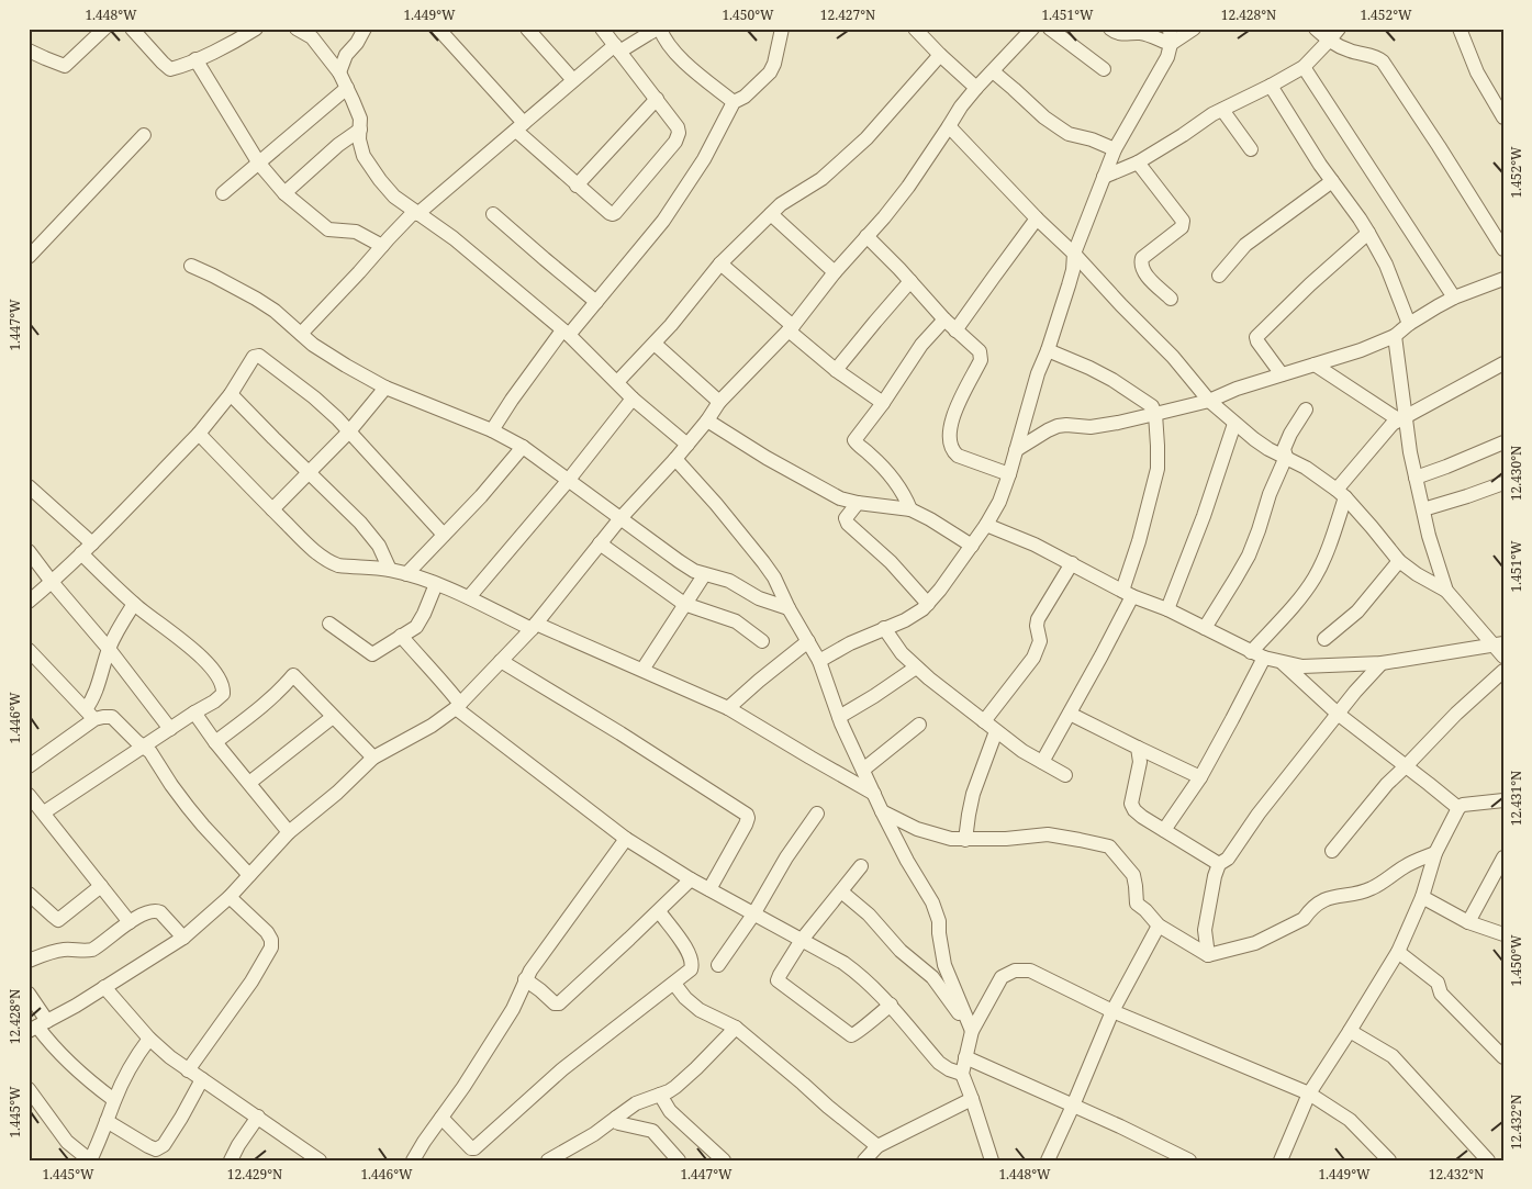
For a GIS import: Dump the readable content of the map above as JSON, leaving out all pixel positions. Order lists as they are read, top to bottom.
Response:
{
  "coordinates": [
    "1.448°W",
    "1.449°W",
    "1.450°W",
    "12.427°N",
    "1.451°W",
    "12.428°N",
    "1.452°W",
    "1.447°W",
    "12.430°N",
    "1.446°W",
    "12.431°N",
    "1.445°W",
    "12.432°N",
    "12.429°N"
  ]
}
